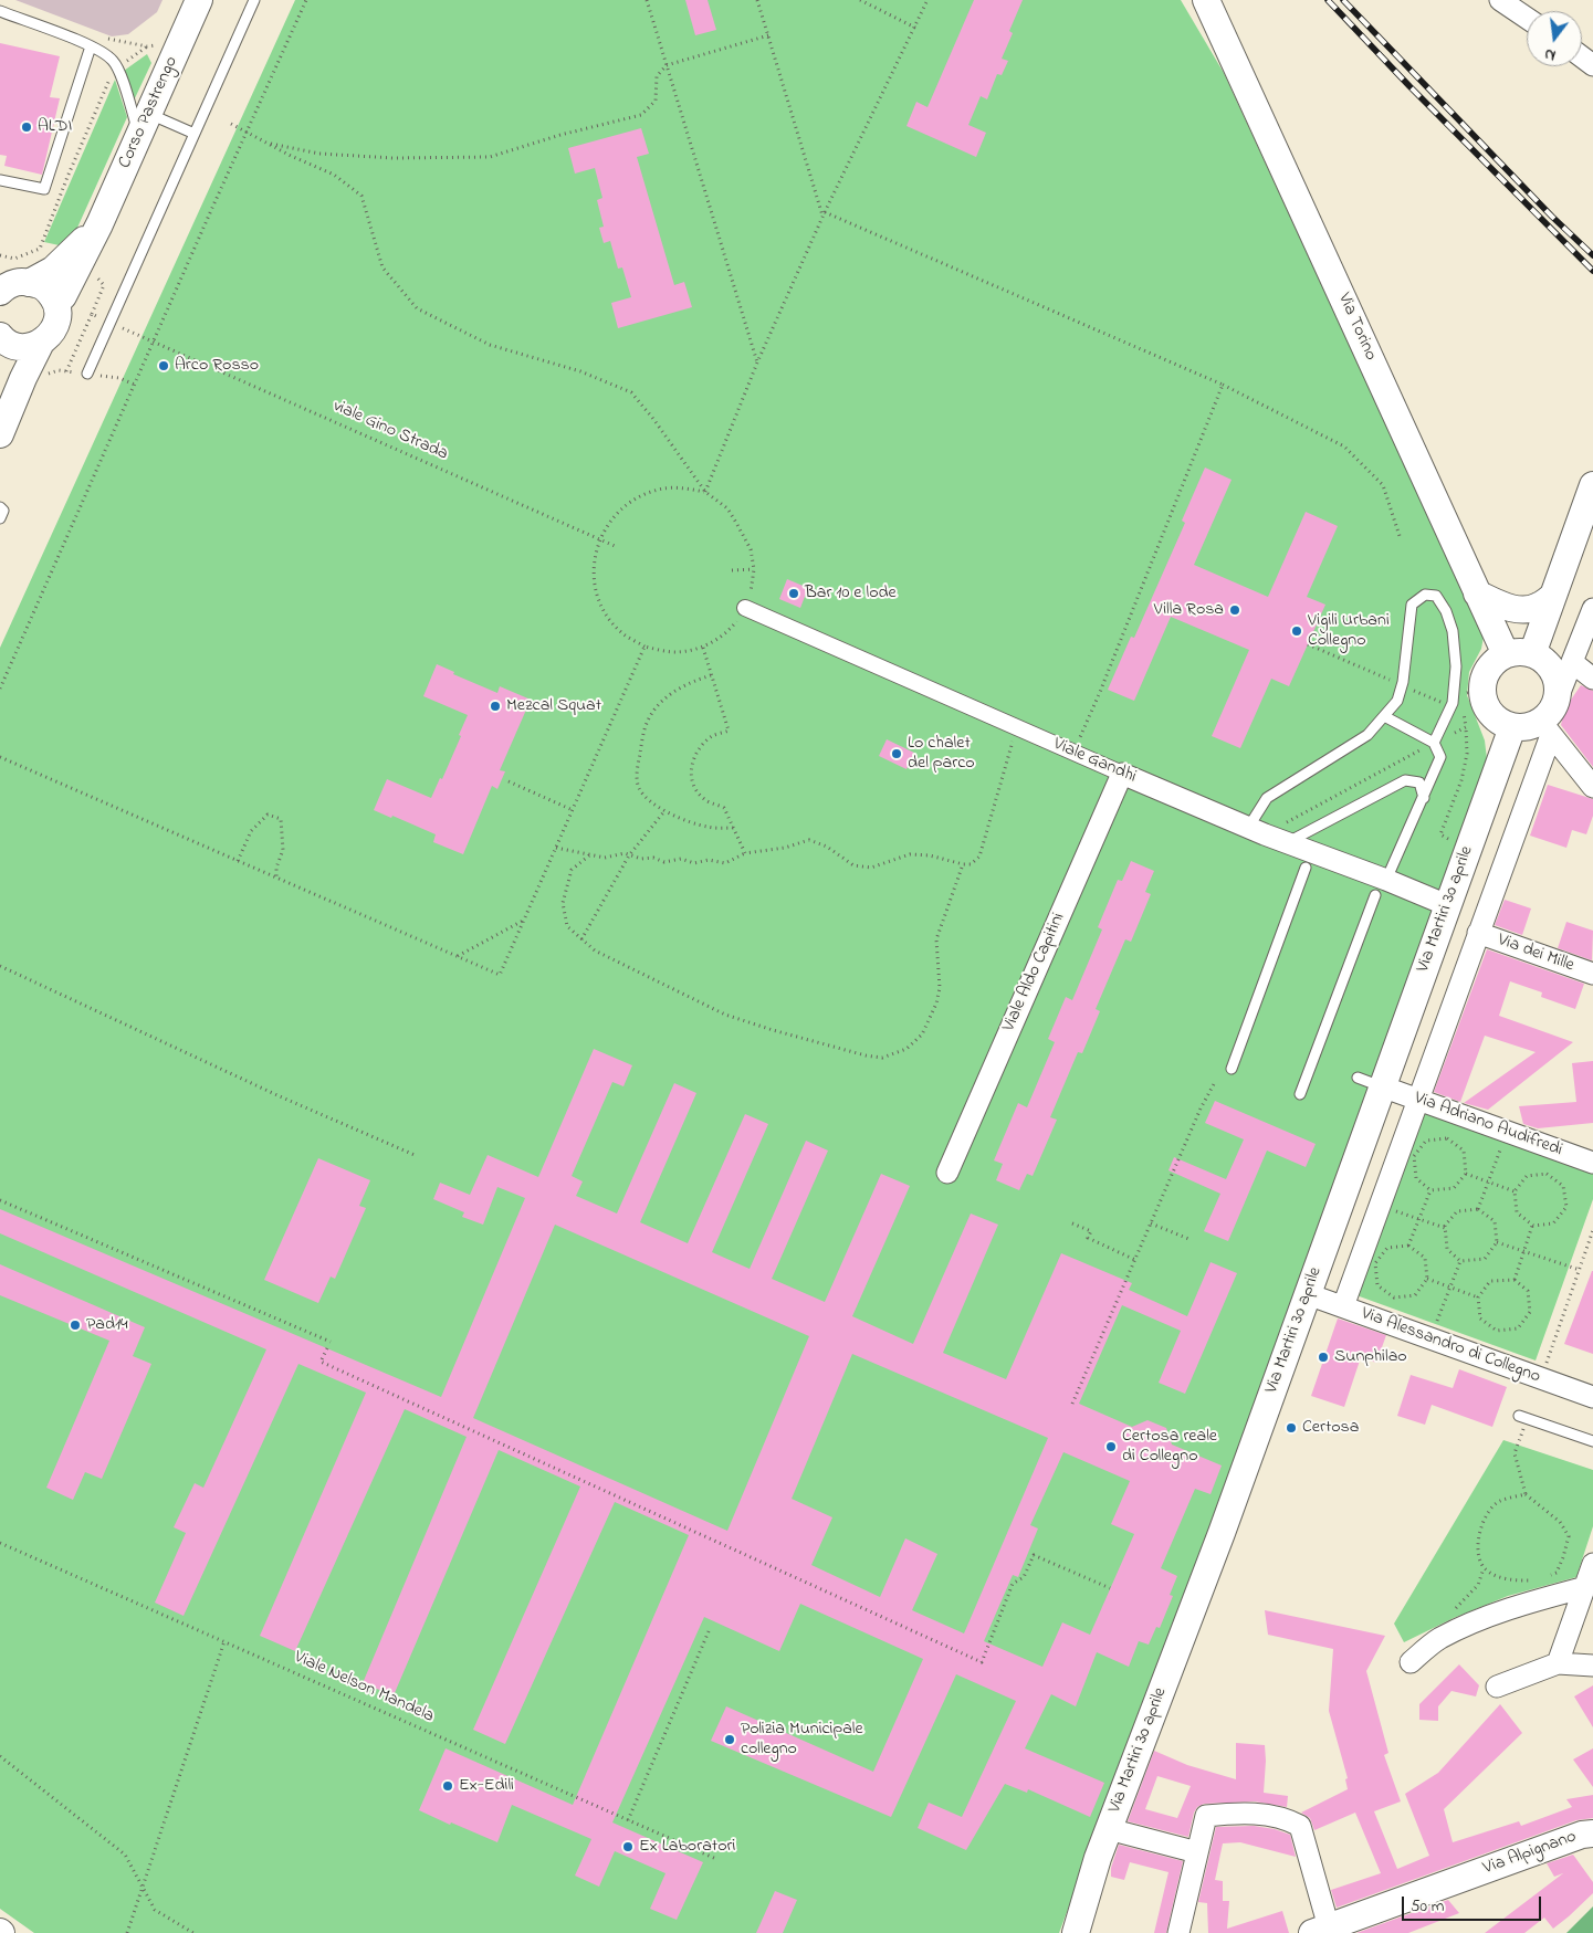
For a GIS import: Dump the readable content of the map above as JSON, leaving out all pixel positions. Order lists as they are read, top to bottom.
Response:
{
  "streets": {
    "street": [
      "Corso Pastrengo",
      "Via Torino",
      "Viale Gandhi",
      "Via Martiri 30 aprile",
      "Via dei Mille",
      "Viale Aldo Capitini",
      "Via Adriano Audifredi",
      "Via Alessandro di Collegno",
      "Via Alpignano"
    ],
    "path": ["viale Gino Strada", "Viale Nelson Mandela"]
  },
  "crossings": [
    ["Via Torino", "Via Martiri 30 aprile"],
    ["viale Gino Strada", "Viale Gandhi"],
    ["Viale Gandhi", "Via Martiri 30 aprile"],
    ["Viale Gandhi", "Viale Aldo Capitini"],
    ["Via Martiri 30 aprile", "Via dei Mille"],
    ["Via Martiri 30 aprile", "Via Adriano Audifredi"],
    ["Via Martiri 30 aprile", "Via Alessandro di Collegno"]
  ],
  "places": [
    "ALDI",
    "Arco Rosso",
    "Bar 10 e lode",
    "Villa Rosa",
    "Vigili Urbani Collegno",
    "Mezcal Squat",
    "Lo chalet del parco",
    "Pad14",
    "Sunphilao",
    "Certosa",
    "Certosa reale di Collegno",
    "Polizia Municipale collegno",
    "Ex-Edili",
    "Ex Laboratori"
  ],
  "scale_bar": "50 m",
  "north": "bottom"
}
